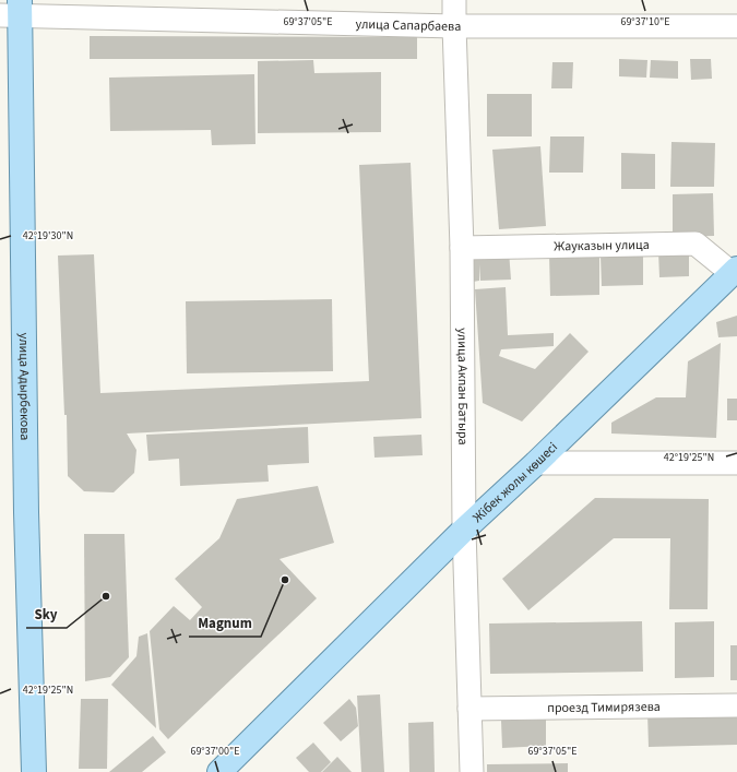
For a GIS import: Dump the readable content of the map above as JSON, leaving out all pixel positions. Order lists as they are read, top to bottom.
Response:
{
  "streets": {
    "main road": ["улица Адырбекова", "Жібек жолы көшесі"],
    "street": [
      "улица Сапарбаева",
      "Жауказын улица",
      "улица Акпан Батыра",
      "проезд Тимирязева"
    ]
  },
  "crossings": [
    ["улица Сапарбаева", "улица Акпан Батыра"],
    ["улица Сапарбаева", "улица Адырбекова"],
    ["Жауказын улица", "улица Акпан Батыра"],
    ["Жауказын улица", "Жібек жолы көшесі"],
    ["улица Акпан Батыра", "Жібек жолы көшесі"],
    ["улица Акпан Батыра", "проезд Тимирязева"]
  ],
  "places": ["Magnum", "Sky"],
  "coordinates": [
    "69°37'05\"E",
    "69°37'10\"E",
    "42°19'30\"N",
    "42°19'25\"N",
    "69°37'00\"E"
  ]
}
